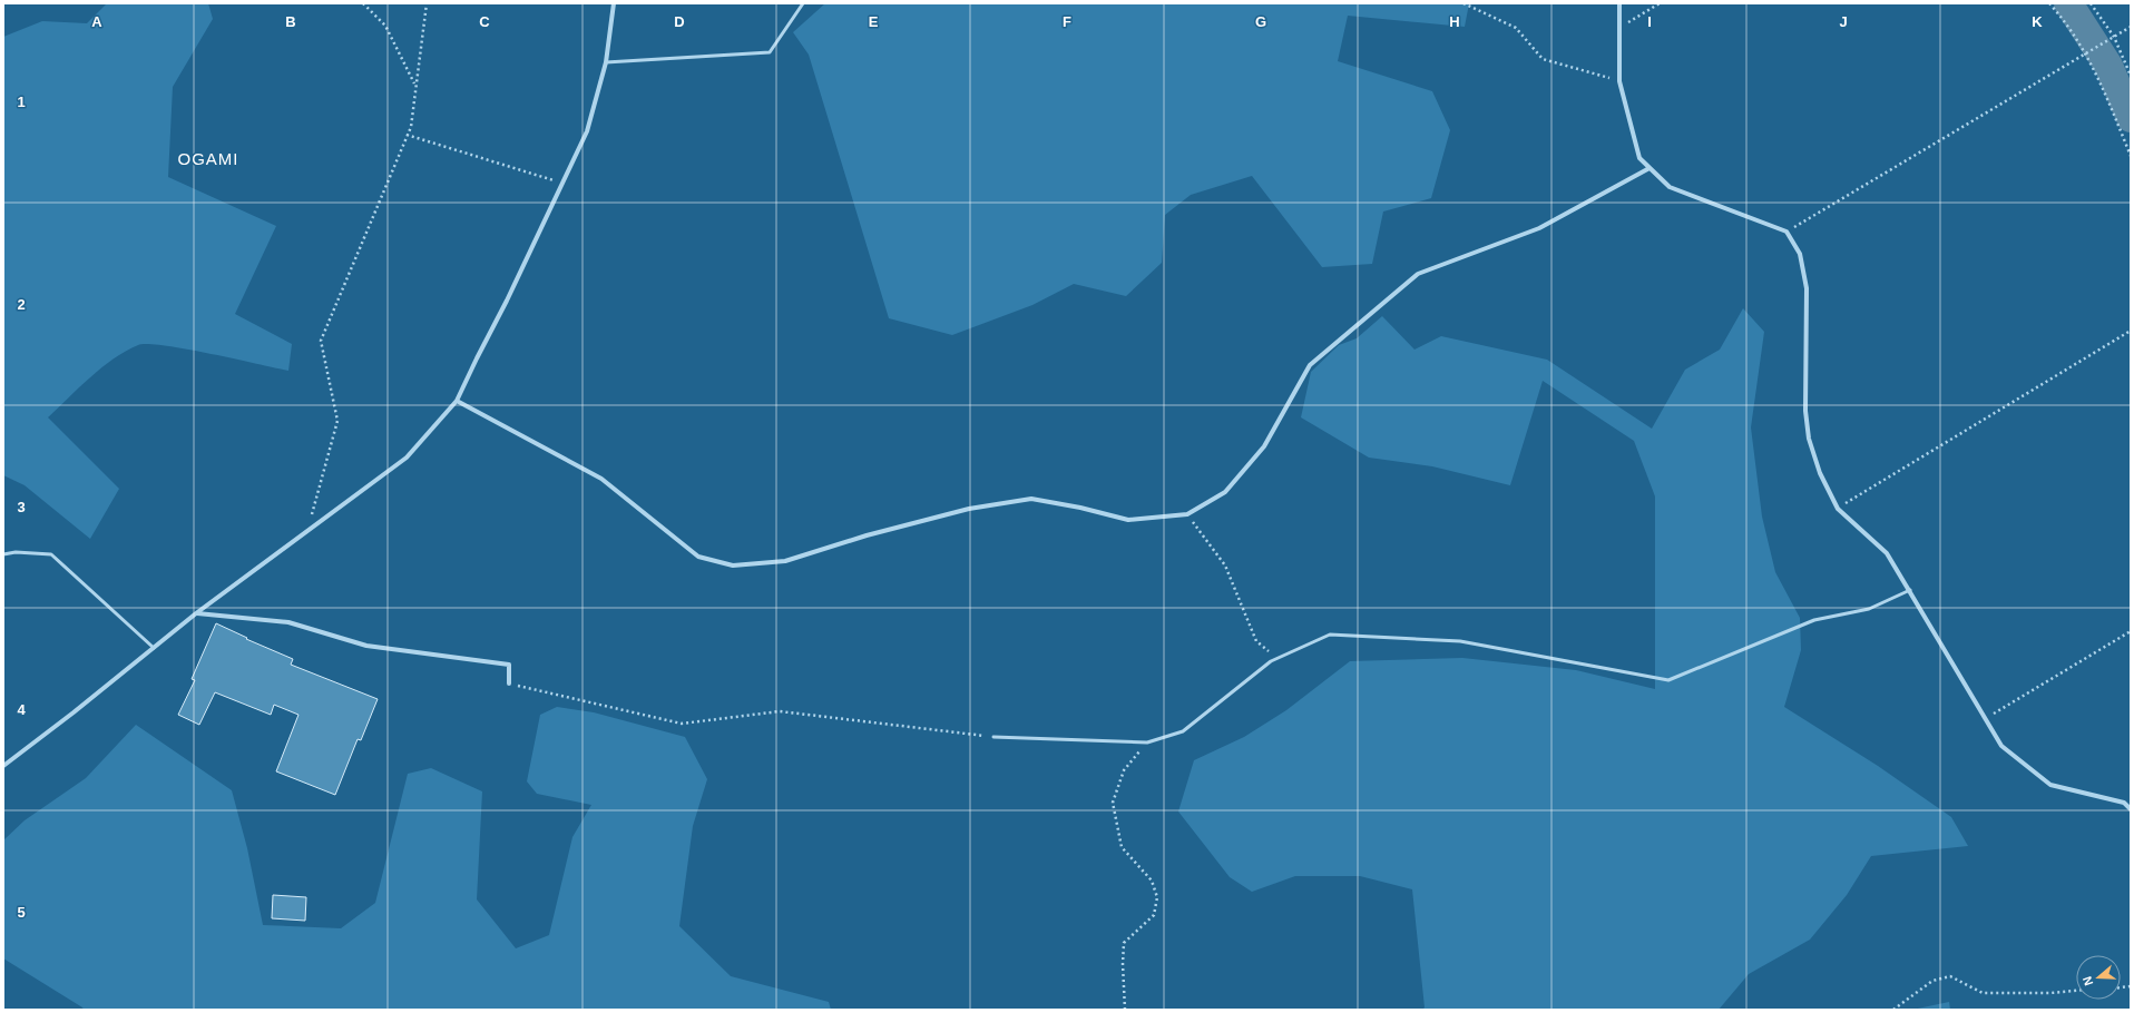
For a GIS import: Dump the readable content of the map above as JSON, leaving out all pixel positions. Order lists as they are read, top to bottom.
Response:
{
  "districts": ["OGAMI"],
  "north": "left",
  "grid": {
    "columns": [
      "A",
      "B",
      "C",
      "D",
      "E",
      "F",
      "G",
      "H",
      "I",
      "J",
      "K"
    ],
    "rows": [
      "1",
      "2",
      "3",
      "4",
      "5"
    ]
  }
}
